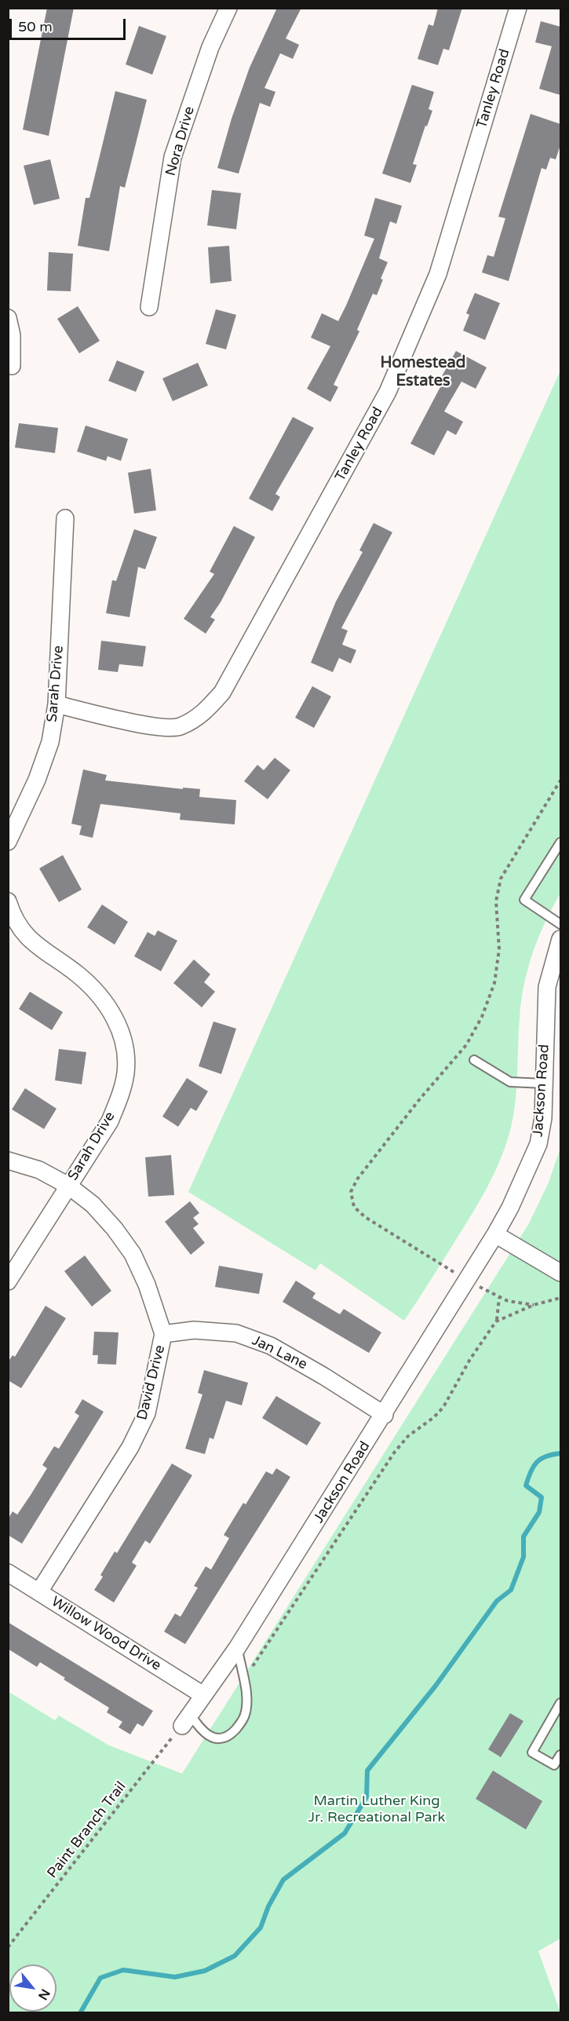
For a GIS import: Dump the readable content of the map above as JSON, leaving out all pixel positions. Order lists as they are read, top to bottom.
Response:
{
  "streets": {
    "street": [
      "Tanley Road",
      "Nora Drive",
      "Sarah Drive",
      "Jackson Road",
      "Jan Lane",
      "David Drive",
      "Willow Wood Drive"
    ],
    "path": ["Paint Branch Trail"]
  },
  "crossings": [
    ["Tanley Road", "Sarah Drive"],
    ["Sarah Drive", "David Drive"],
    ["Jackson Road", "Jan Lane"],
    ["Jackson Road", "Willow Wood Drive"],
    ["Jackson Road", "Paint Branch Trail"],
    ["Jan Lane", "David Drive"],
    ["David Drive", "Willow Wood Drive"]
  ],
  "districts": ["Homestead Estates"],
  "parks": ["Martin Luther King Jr. Recreational Park"],
  "scale_bar": "50 m",
  "north": "bottom right"
}
